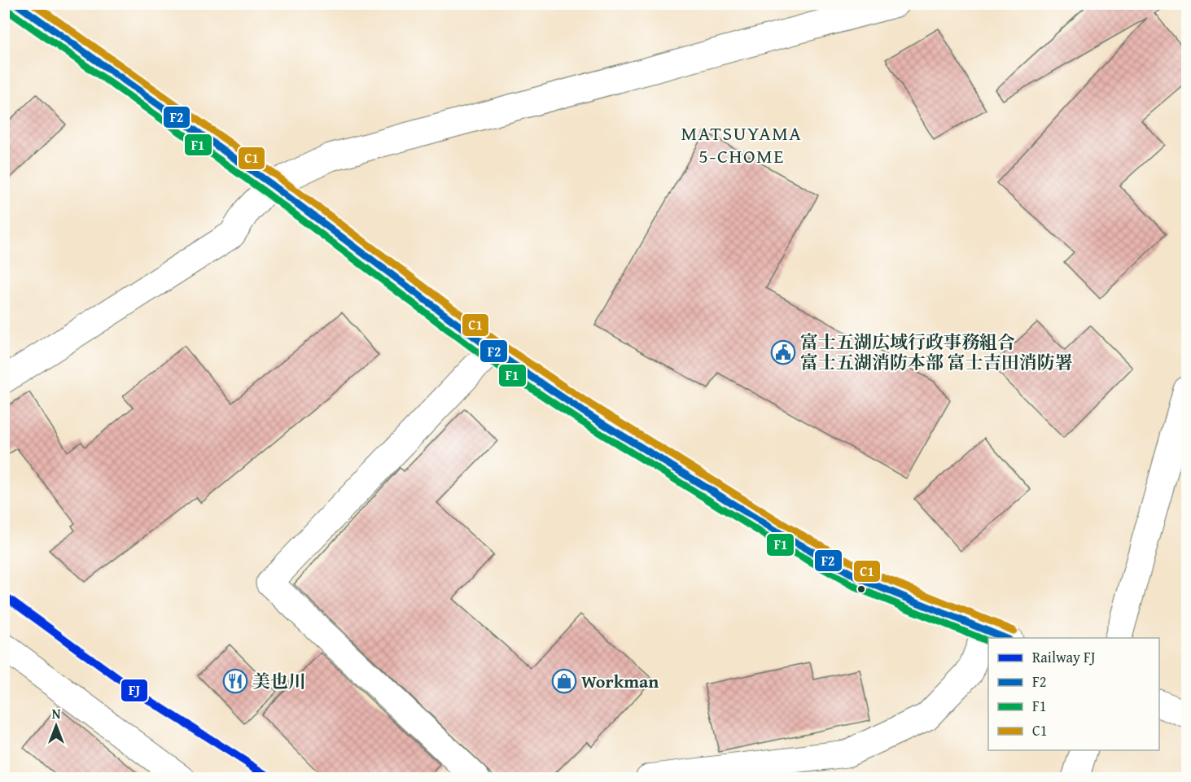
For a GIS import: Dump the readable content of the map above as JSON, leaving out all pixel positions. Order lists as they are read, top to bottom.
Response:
{
  "districts": ["MATSUYAMA 5-CHOME"],
  "places": {
    "public building": ["富士五湖広域行政事務組合 富士五湖消防本部 富士吉田消防署"],
    "restaurant": ["美也川"],
    "shop": ["Workman"]
  },
  "lines": [
    "transit line F2",
    "transit line C1",
    "transit line F1",
    "rail line FJ"
  ],
  "legend": [
    "Railway FJ",
    "F2",
    "F1",
    "C1"
  ],
  "north": "top"
}
